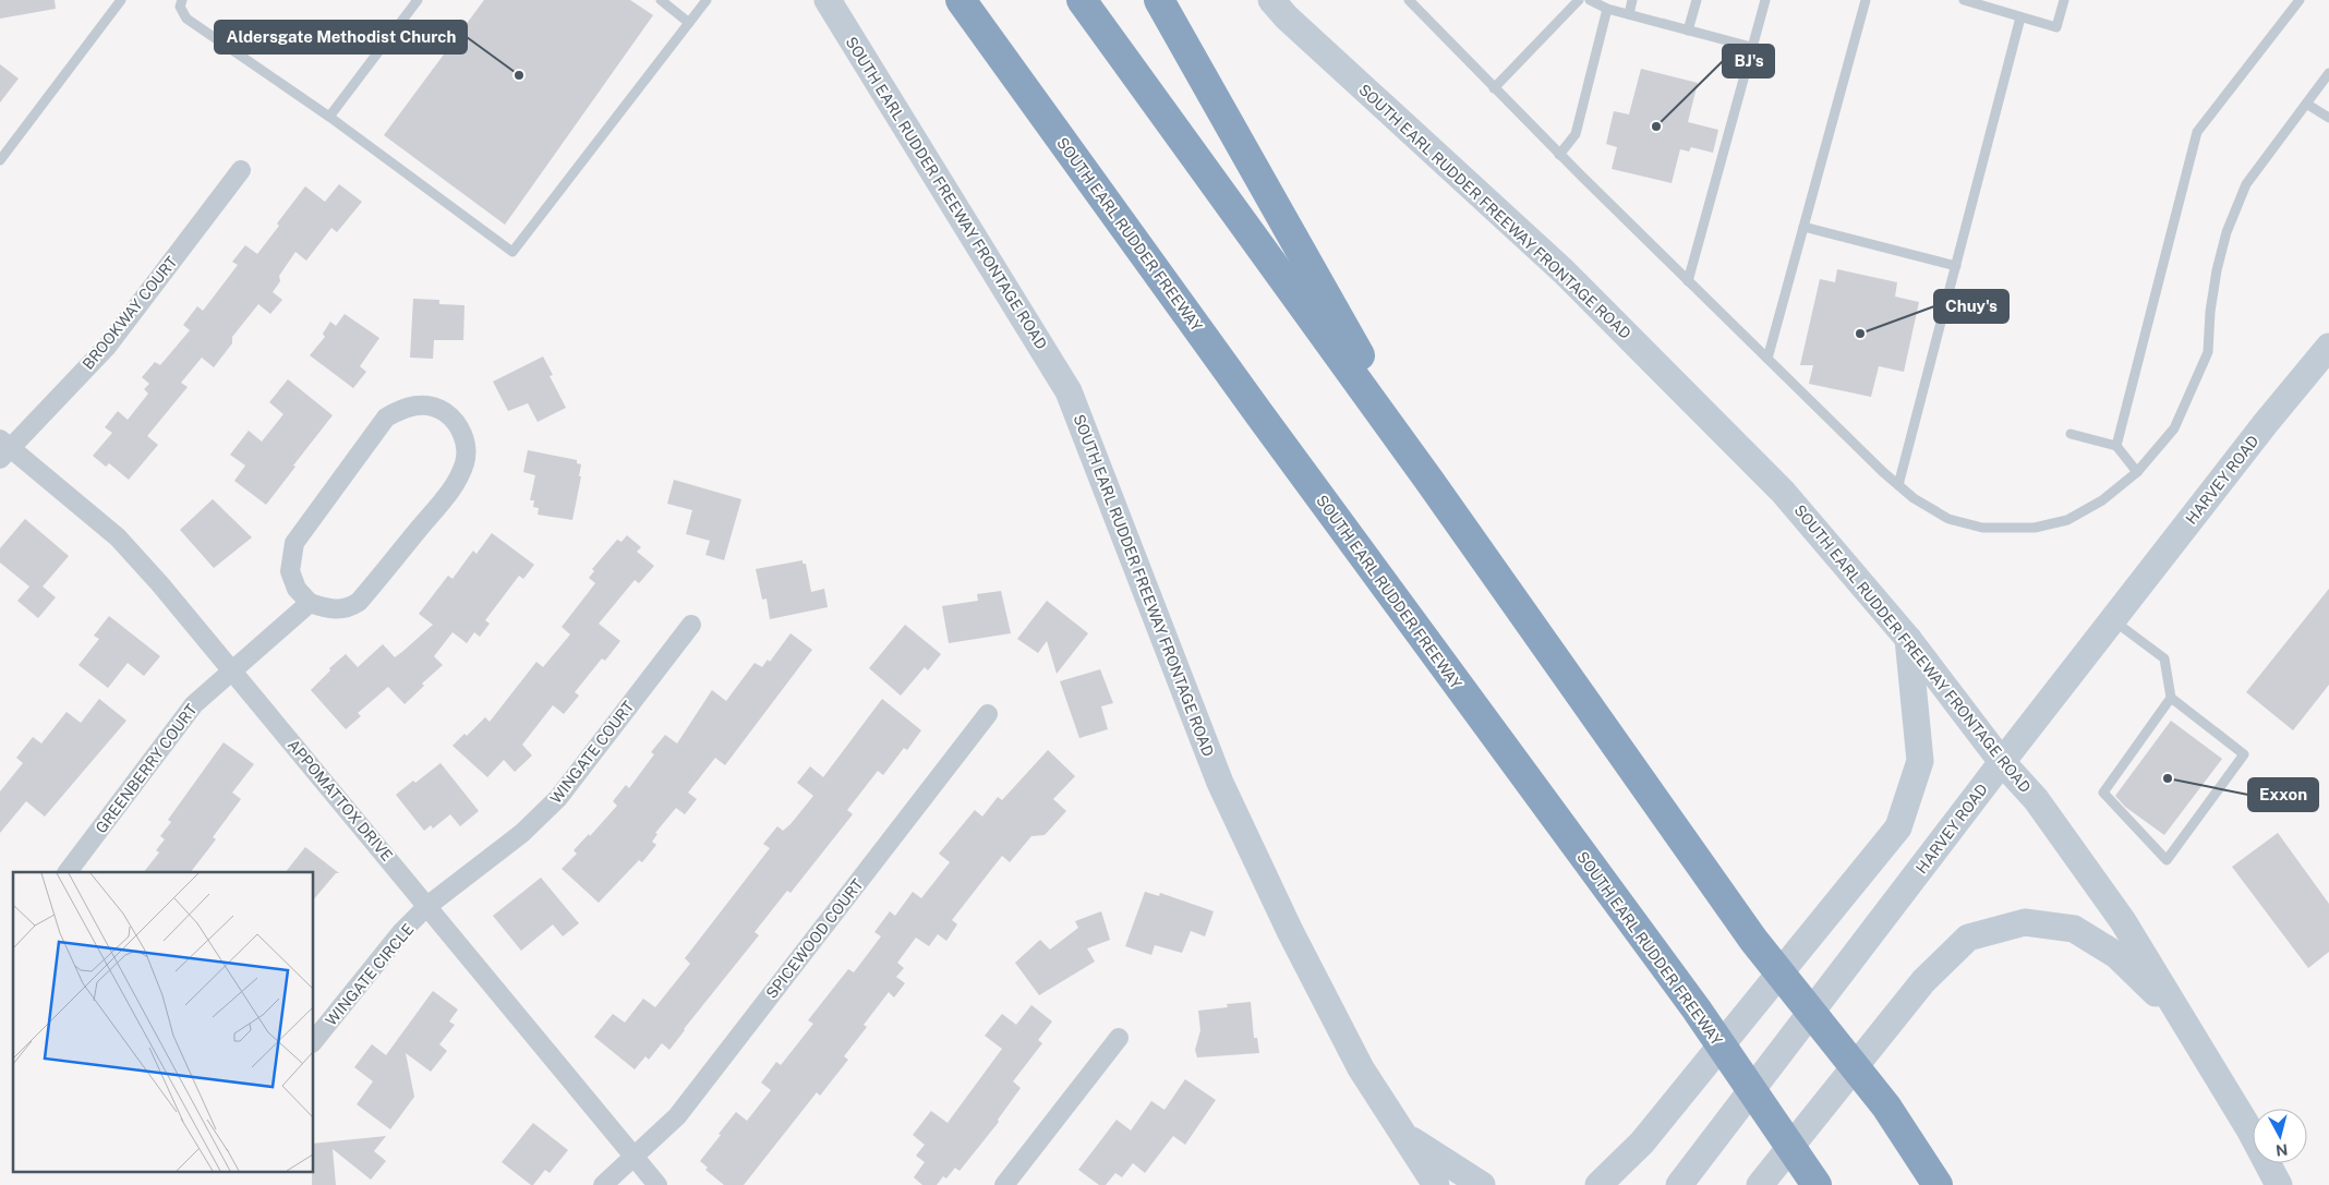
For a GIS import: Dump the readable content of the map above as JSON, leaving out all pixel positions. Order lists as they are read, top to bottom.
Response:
{
  "streets": {
    "highway": ["SOUTH EARL RUDDER FREEWAY"],
    "main road": ["SOUTH EARL RUDDER FREEWAY FRONTAGE ROAD", "HARVEY ROAD"],
    "street": [
      "BROOKWAY COURT",
      "WINGATE COURT",
      "GREENBERRY COURT",
      "APPOMATTOX DRIVE",
      "SPICEWOOD COURT",
      "WINGATE CIRCLE"
    ]
  },
  "crossings": [
    ["SOUTH EARL RUDDER FREEWAY FRONTAGE ROAD", "HARVEY ROAD"],
    ["BROOKWAY COURT", "APPOMATTOX DRIVE"],
    ["WINGATE COURT", "APPOMATTOX DRIVE"],
    ["WINGATE COURT", "WINGATE CIRCLE"],
    ["GREENBERRY COURT", "APPOMATTOX DRIVE"],
    ["APPOMATTOX DRIVE", "SPICEWOOD COURT"],
    ["APPOMATTOX DRIVE", "WINGATE CIRCLE"]
  ],
  "places": [
    "Aldersgate Methodist Church",
    "BJ's",
    "Chuy's",
    "Exxon"
  ],
  "north": "bottom"
}
